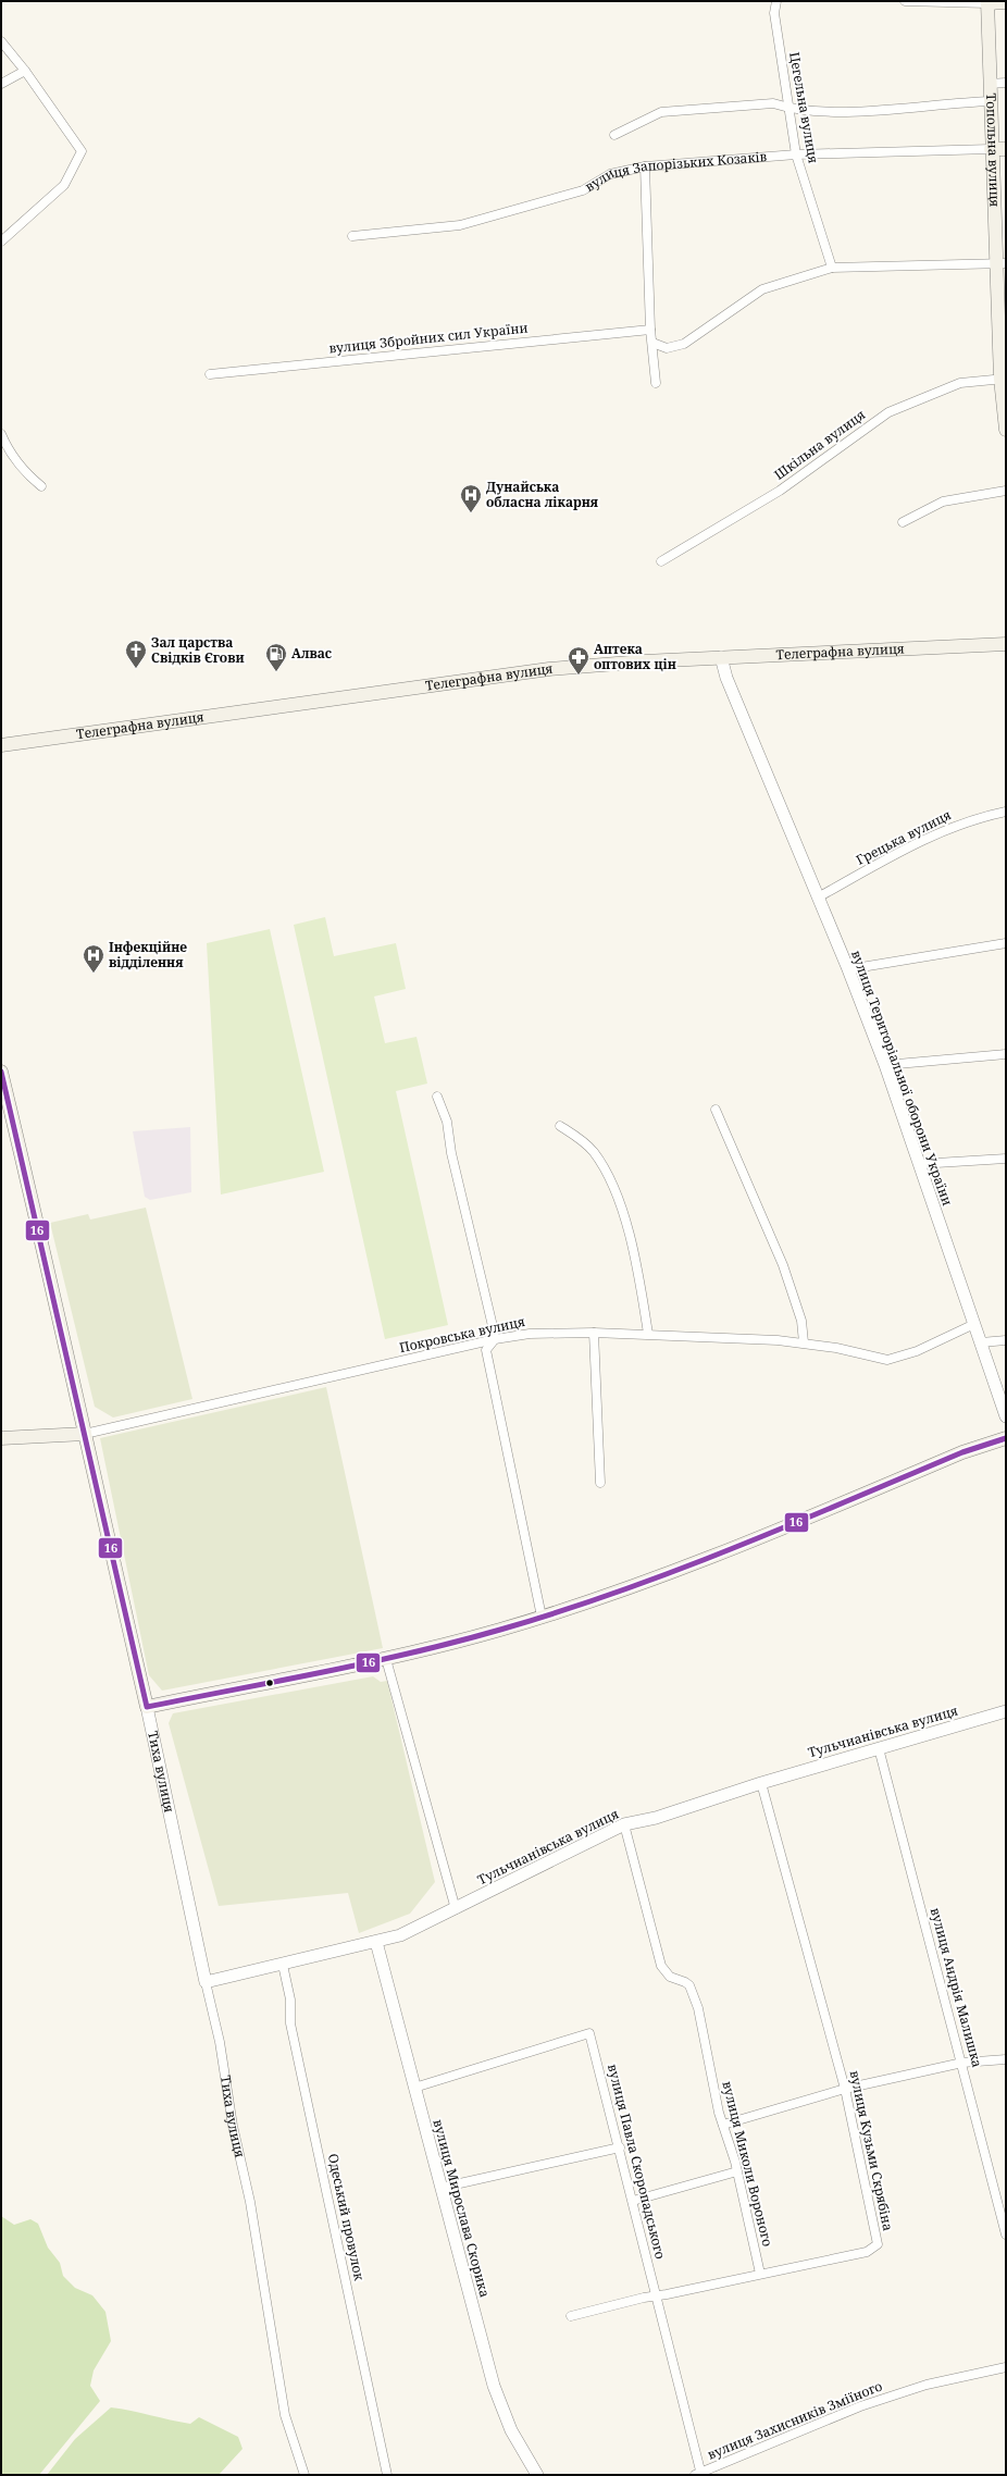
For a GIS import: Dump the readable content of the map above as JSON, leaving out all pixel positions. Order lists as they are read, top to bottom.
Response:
{
  "streets": {
    "main road": [
      "Топольна вулиця",
      "вулиця Запорізьких Козаків",
      "Телеграфна вулиця",
      "Тиха вулиця"
    ],
    "street": [
      "Цегельна вулиця",
      "вулиця Збройних сил України",
      "Шкільна вулиця",
      "Грецька вулиця",
      "вулиця Територіальної оборони України",
      "Покровська вулиця",
      "Тульчианівська вулиця",
      "вулиця Андрія Малишка",
      "вулиця Кузьми Скрябіна",
      "вулиця Павла Скоропадського",
      "вулиця Миколи Вороного",
      "вулиця Мирослава Скорика",
      "Одеський провулок",
      "вулиця Захисників Зміїного"
    ]
  },
  "crossings": [
    ["Цегельна вулиця", "вулиця Запорізьких Козаків"],
    ["Топольна вулиця", "вулиця Запорізьких Козаків"],
    ["Топольна вулиця", "Шкільна вулиця"],
    ["Телеграфна вулиця", "вулиця Територіальної оборони України"],
    ["Грецька вулиця", "вулиця Територіальної оборони України"],
    ["вулиця Територіальної оборони України", "Покровська вулиця"],
    ["Покровська вулиця", "Тиха вулиця"],
    ["Тульчианівська вулиця", "Тиха вулиця"],
    ["Тульчианівська вулиця", "вулиця Андрія Малишка"],
    ["Тульчианівська вулиця", "вулиця Кузьми Скрябіна"],
    ["Тульчианівська вулиця", "вулиця Миколи Вороного"],
    ["Тульчианівська вулиця", "вулиця Мирослава Скорика"],
    ["Тульчианівська вулиця", "Одеський провулок"],
    ["вулиця Кузьми Скрябіна", "вулиця Павла Скоропадського"],
    ["вулиця Кузьми Скрябіна", "вулиця Миколи Вороного"],
    ["вулиця Павла Скоропадського", "вулиця Мирослава Скорика"],
    ["вулиця Павла Скоропадського", "вулиця Захисників Зміїного"]
  ],
  "places": {
    "hospital": ["Дунайська обласна лікарня", "Інфекційне відділення"],
    "church": ["Зал царства Свідків Єгови"],
    "fuel station": ["Алвас"],
    "pharmacy": ["Аптека оптових цін"]
  },
  "lines": ["transit line 16"]
}
